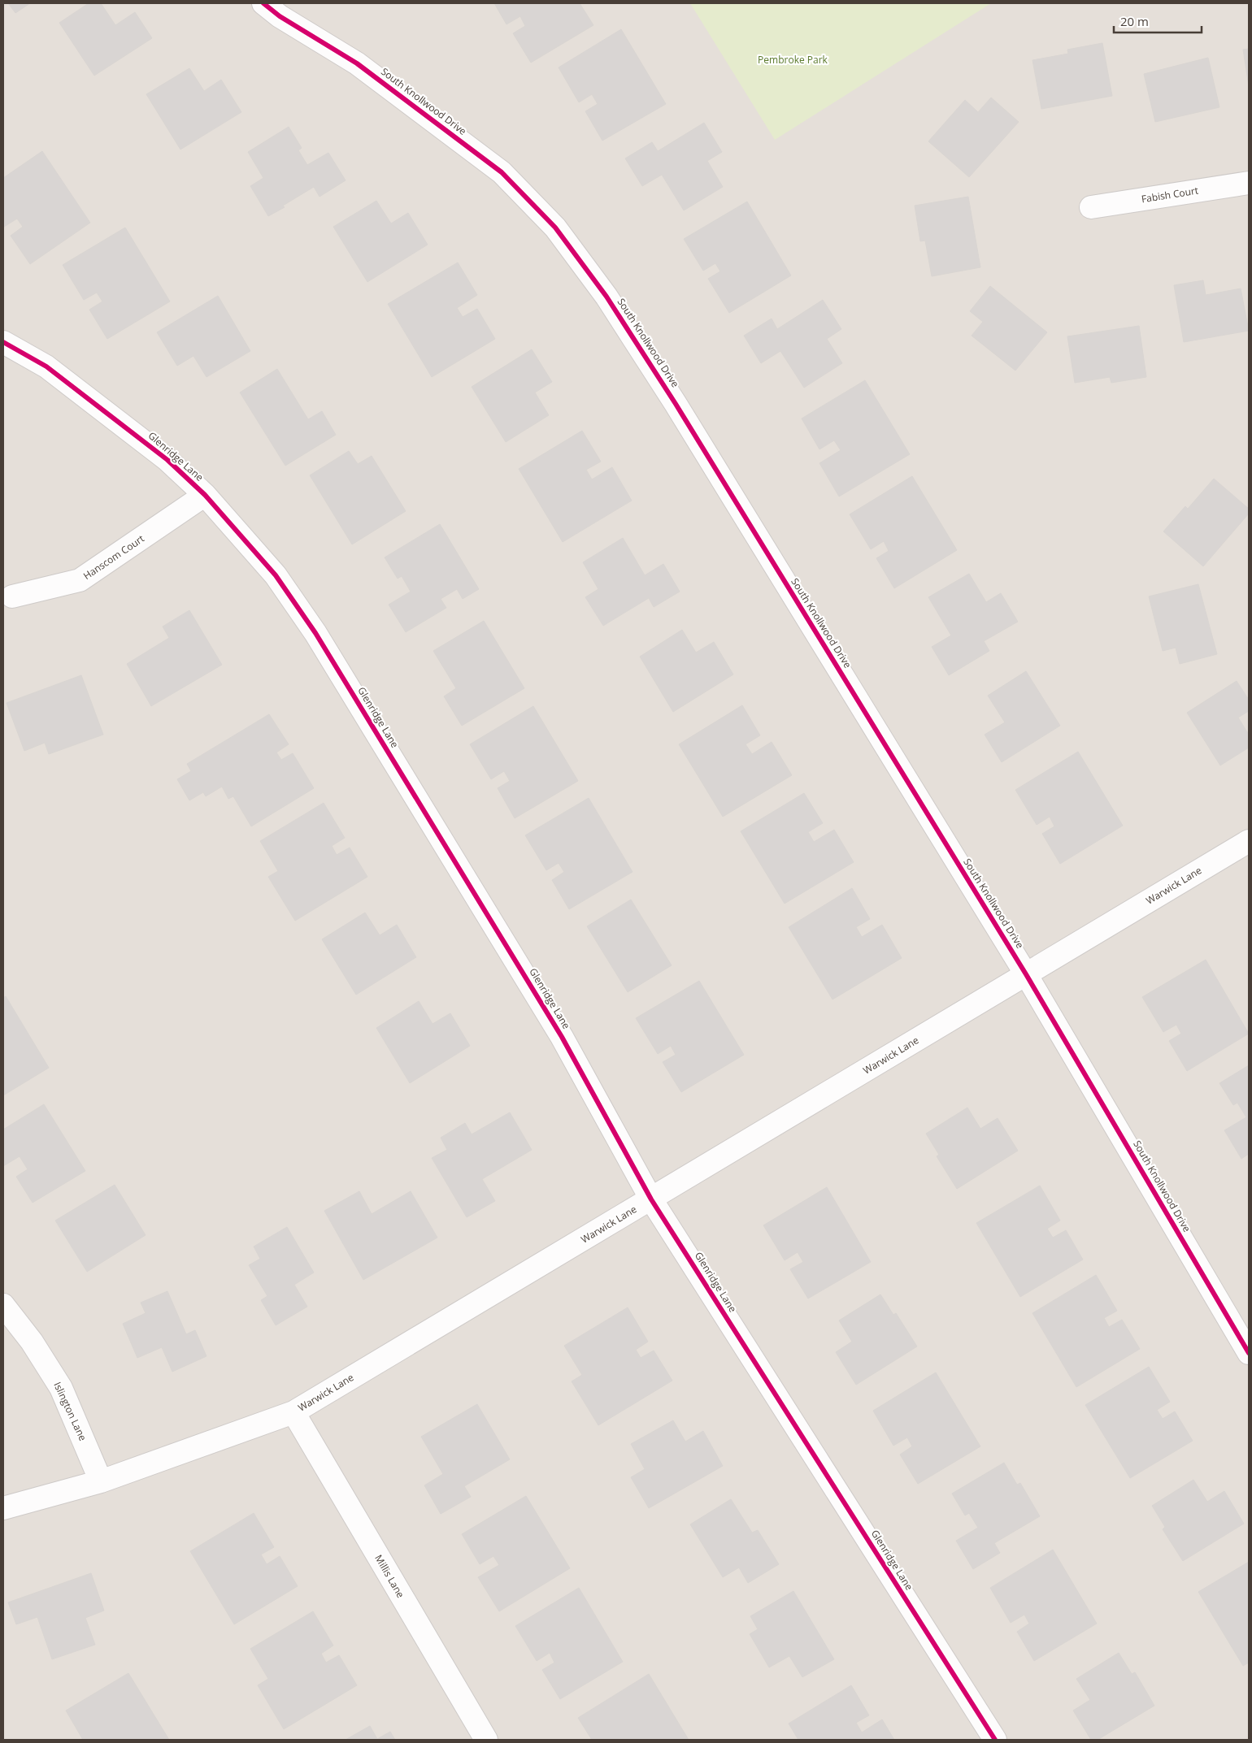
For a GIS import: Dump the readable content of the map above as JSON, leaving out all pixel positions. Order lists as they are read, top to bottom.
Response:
{
  "streets": {
    "street": [
      "South Knollwood Drive",
      "Fabish Court",
      "Glenridge Lane",
      "Hanscom Court",
      "Warwick Lane",
      "Islington Lane",
      "Millis Lane"
    ]
  },
  "crossings": [
    ["South Knollwood Drive", "Warwick Lane"],
    ["Glenridge Lane", "Hanscom Court"],
    ["Glenridge Lane", "Warwick Lane"],
    ["Warwick Lane", "Islington Lane"],
    ["Warwick Lane", "Millis Lane"]
  ],
  "parks": ["Pembroke Park"],
  "scale_bar": "20 m"
}
